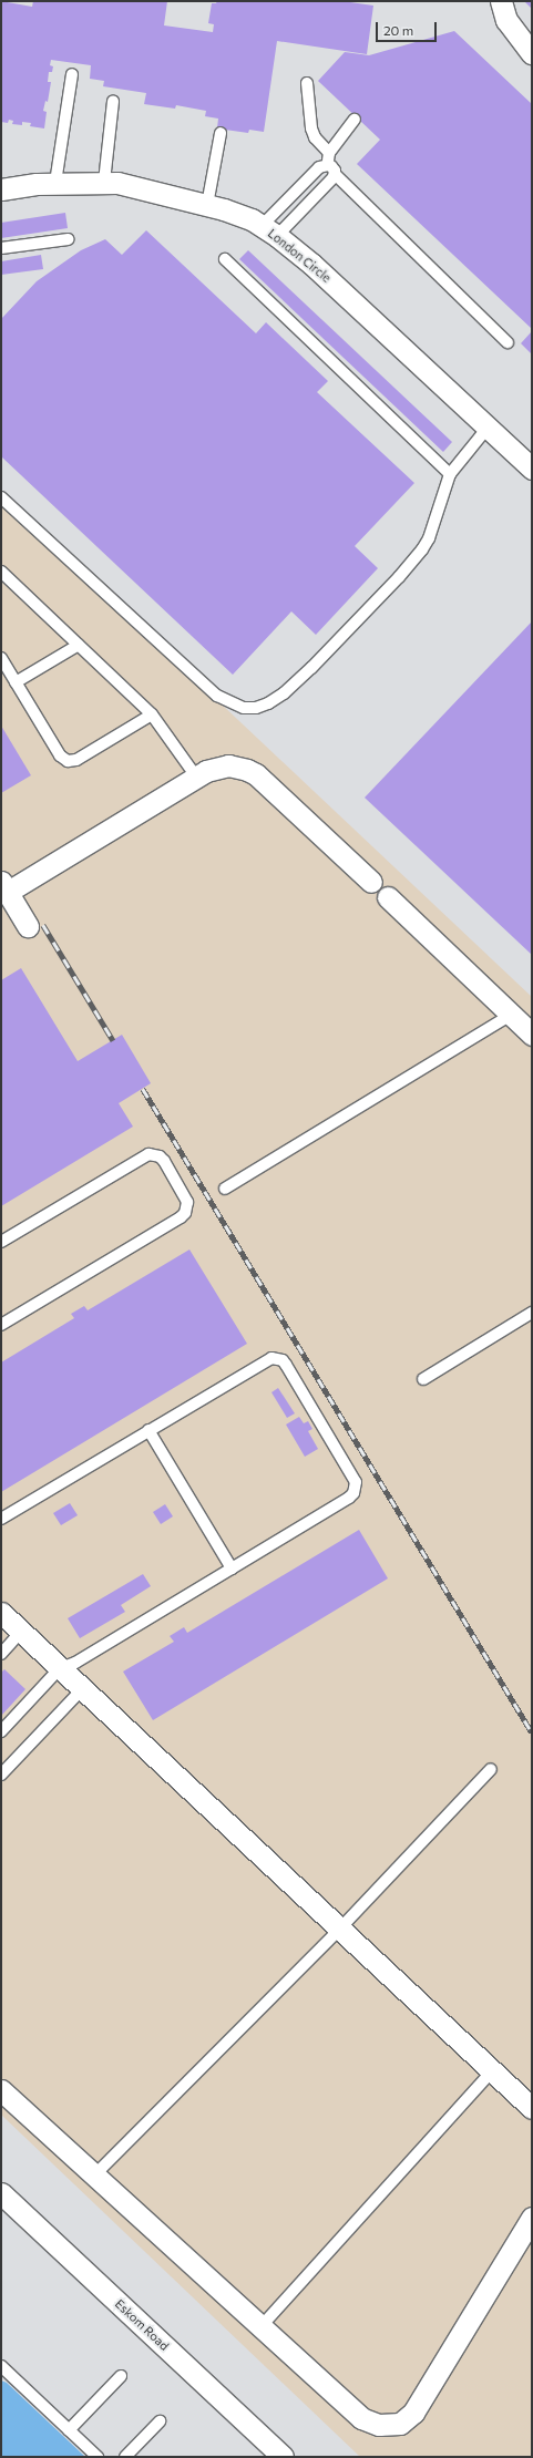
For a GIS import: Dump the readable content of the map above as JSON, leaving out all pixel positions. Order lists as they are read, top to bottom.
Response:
{
  "streets": {
    "street": ["London Circle", "Eskom Road"]
  },
  "scale_bar": "20 m"
}
